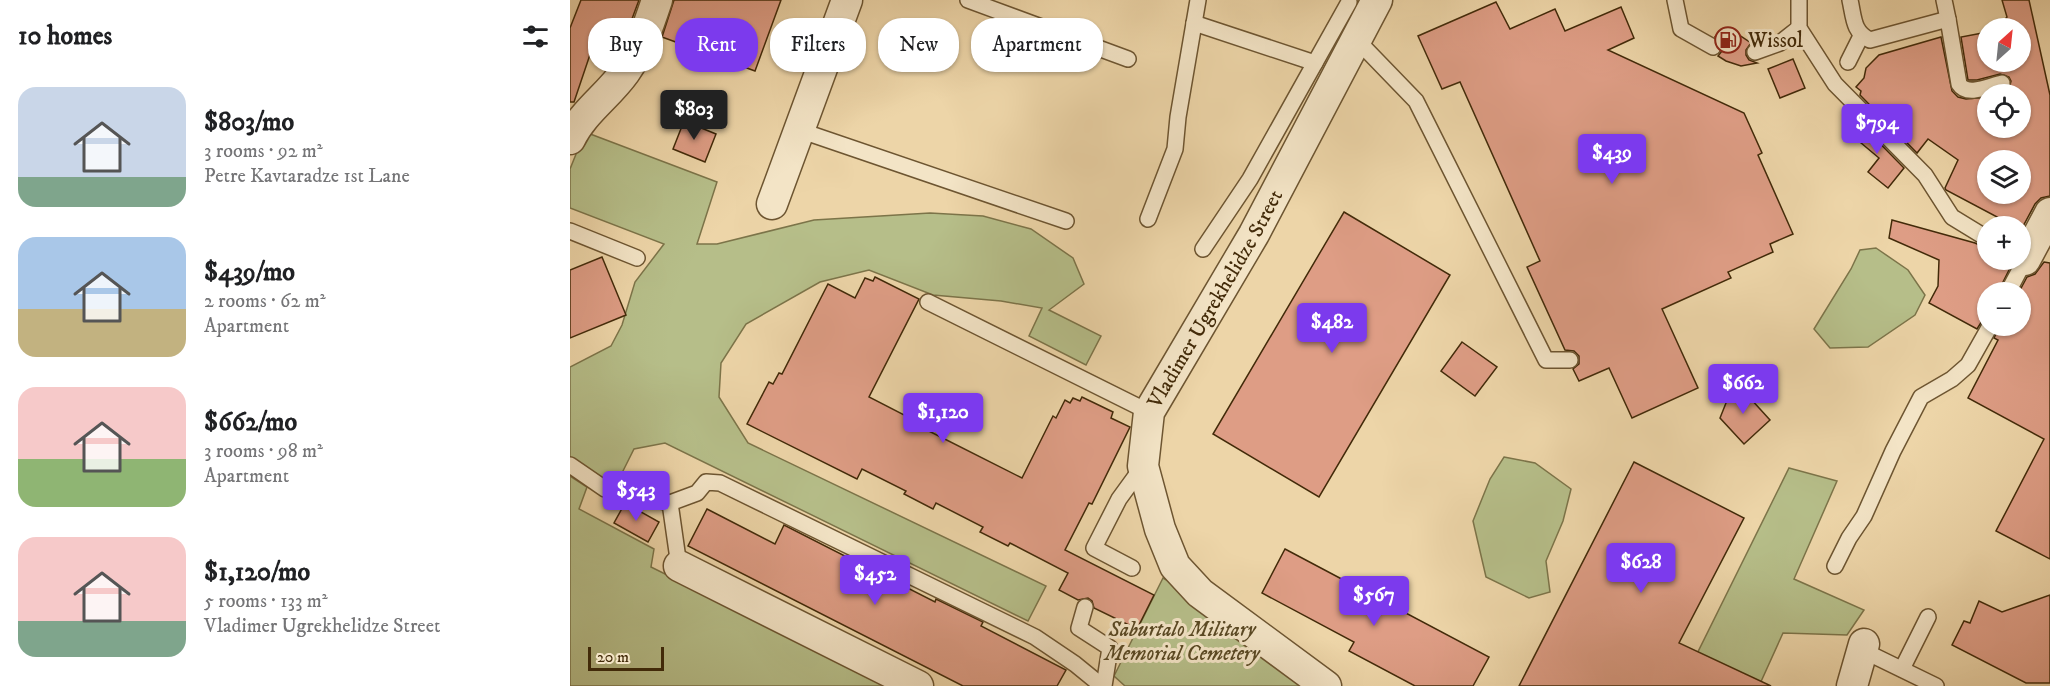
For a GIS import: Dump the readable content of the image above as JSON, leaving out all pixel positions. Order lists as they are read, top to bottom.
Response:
{
  "streets": {
    "street": ["Vladimer Ugrekhelidze Street"]
  },
  "parks": ["Saburtalo Military Memorial Cemetery"],
  "places": {
    "fuel station": ["Wissol"]
  },
  "scale_bar": "20 m",
  "north": "top right",
  "page": {
    "heading": "10 homes",
    "map_buttons": ["+", "−"],
    "chip": [
      "Buy",
      "Rent",
      "Filters",
      "New",
      "Apartment"
    ],
    "list": [
      {
        "name": "$803/mo",
        "note": "3 rooms · 92 m² · Petre Kavtaradze 1st Lane"
      },
      {
        "name": "$439/mo",
        "note": "2 rooms · 62 m² · Apartment"
      },
      {
        "name": "$662/mo",
        "note": "3 rooms · 98 m² · Apartment"
      },
      {
        "name": "$1,120/mo",
        "note": "5 rooms · 133 m² · Vladimer Ugrekhelidze Street"
      }
    ],
    "price": [
      "$803",
      "$794",
      "$439",
      "$482",
      "$662",
      "$1,120",
      "$543",
      "$628",
      "$452",
      "$567"
    ],
    "scale": "20 m"
  }
}
